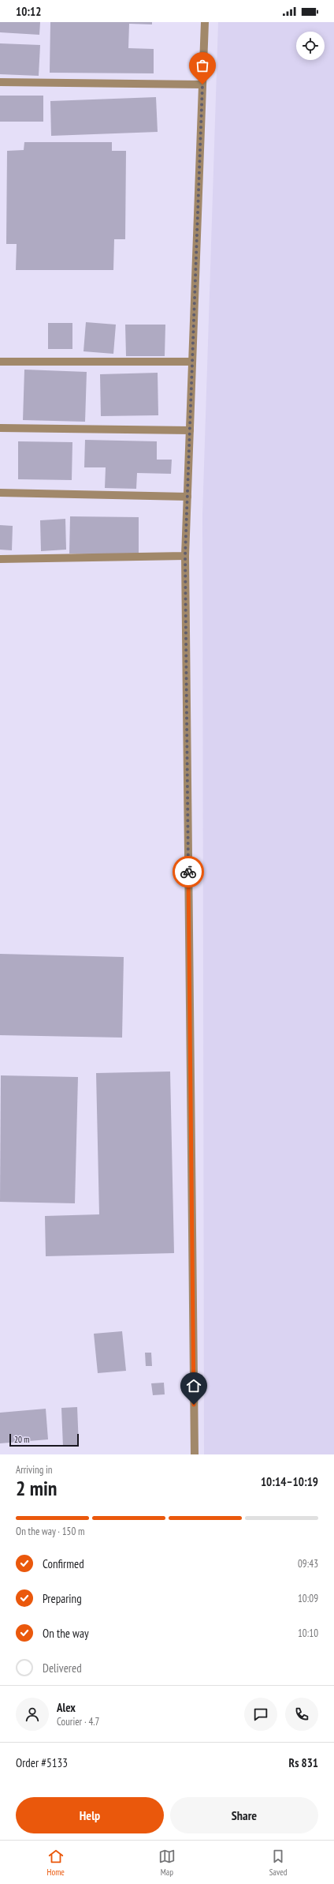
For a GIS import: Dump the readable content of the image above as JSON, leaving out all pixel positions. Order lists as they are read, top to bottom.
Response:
{
  "scale_bar": "20 m",
  "page": {
    "status": "10:12",
    "scale": "20 m",
    "heading": ["2 min", "Arriving in", "10:14–10:19"],
    "panel": [
      "Alex",
      "Courier · 4.7",
      "Order #5133",
      "Rs 831"
    ],
    "bar": "On the way · 150 m",
    "list": [
      ["Confirmed", "09:43"],
      ["Preparing", "10:09"],
      ["On the way", "10:10"],
      "Delivered"
    ],
    "buttons": ["Help", "Share"],
    "tabs": ["Home", "Map", "Saved"]
  }
}
